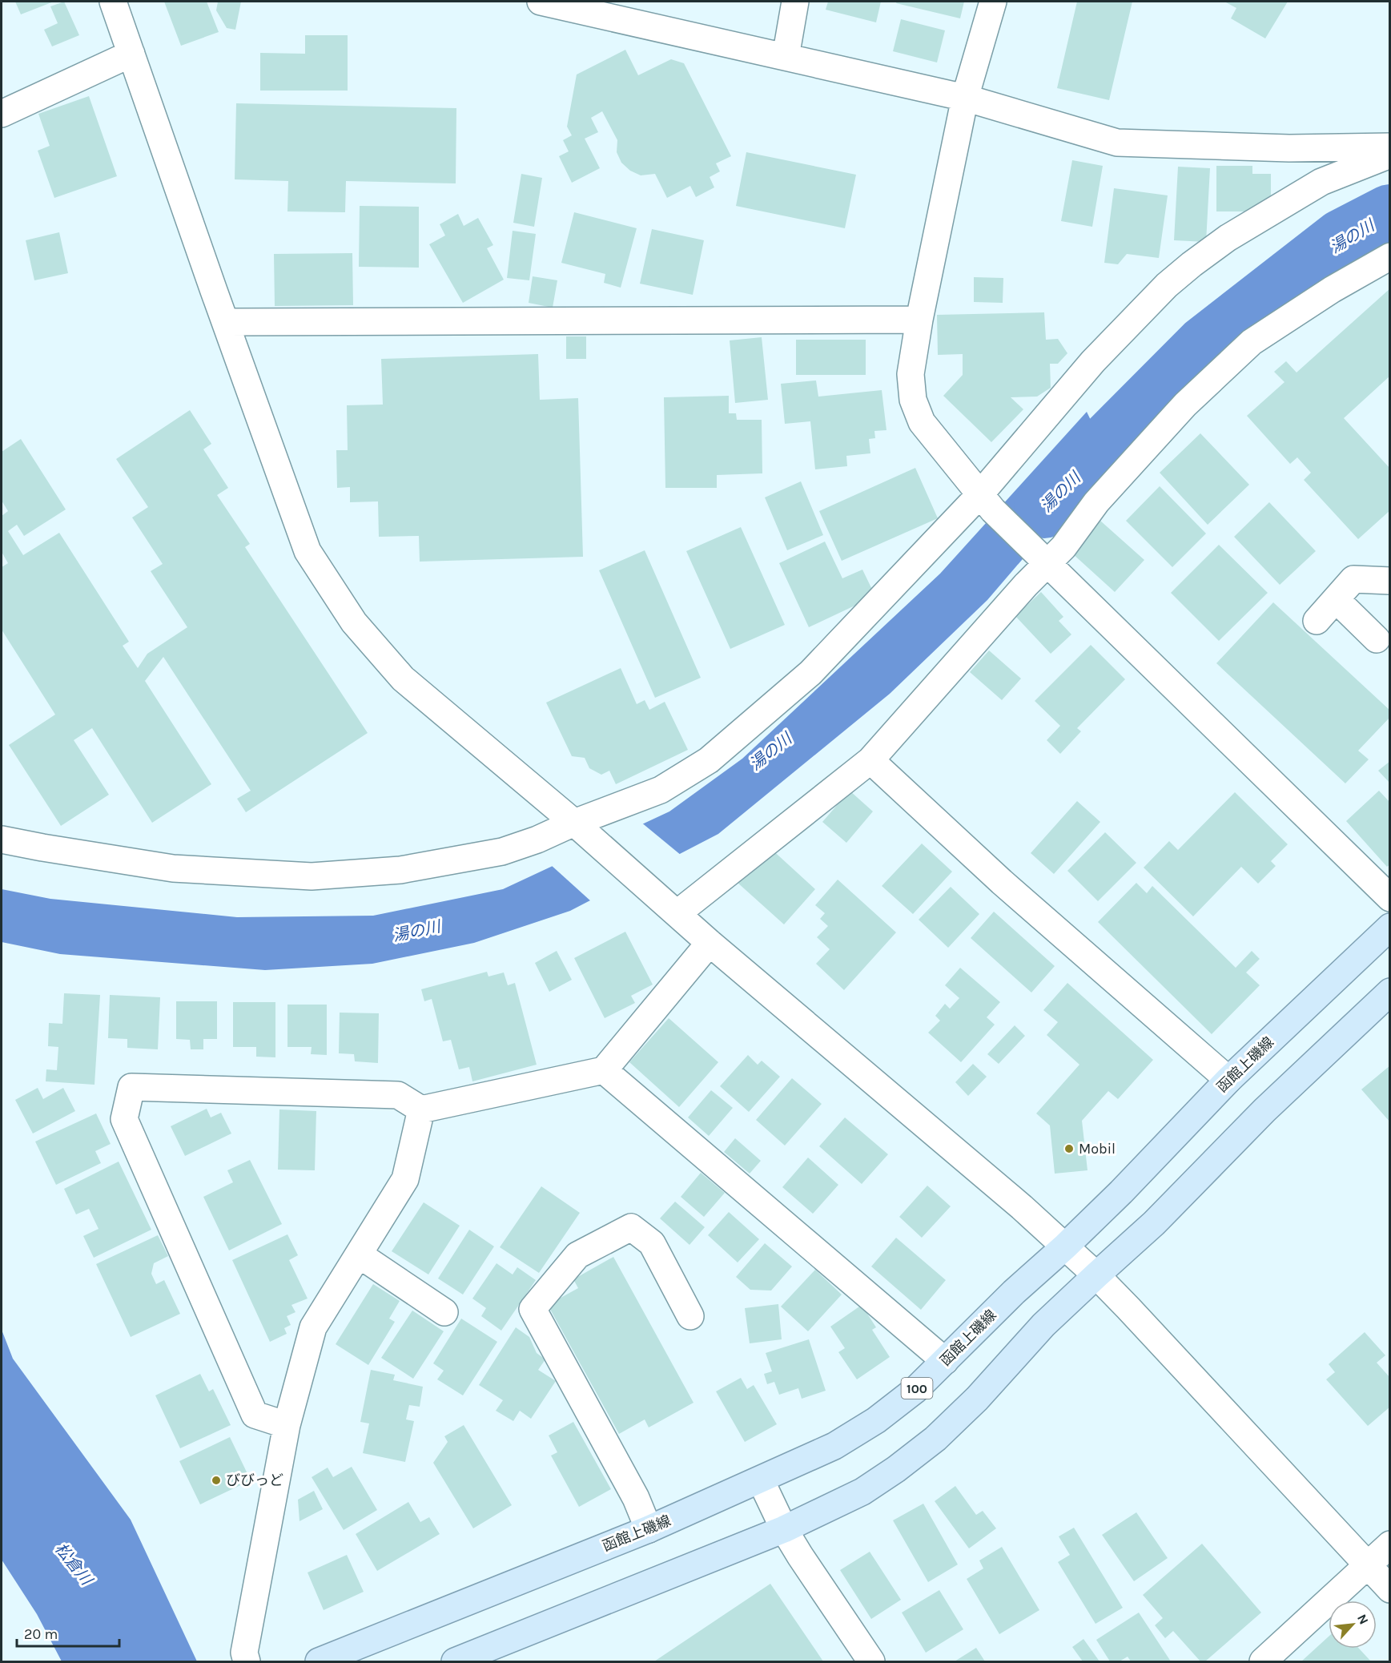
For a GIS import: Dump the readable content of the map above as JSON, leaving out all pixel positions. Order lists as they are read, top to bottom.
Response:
{
  "streets": {
    "main road": ["函館上磯線", "100"]
  },
  "water": ["湯の川", "松倉川"],
  "places": ["Mobil", "びびっど"],
  "scale_bar": "20 m",
  "north": "top right"
}
